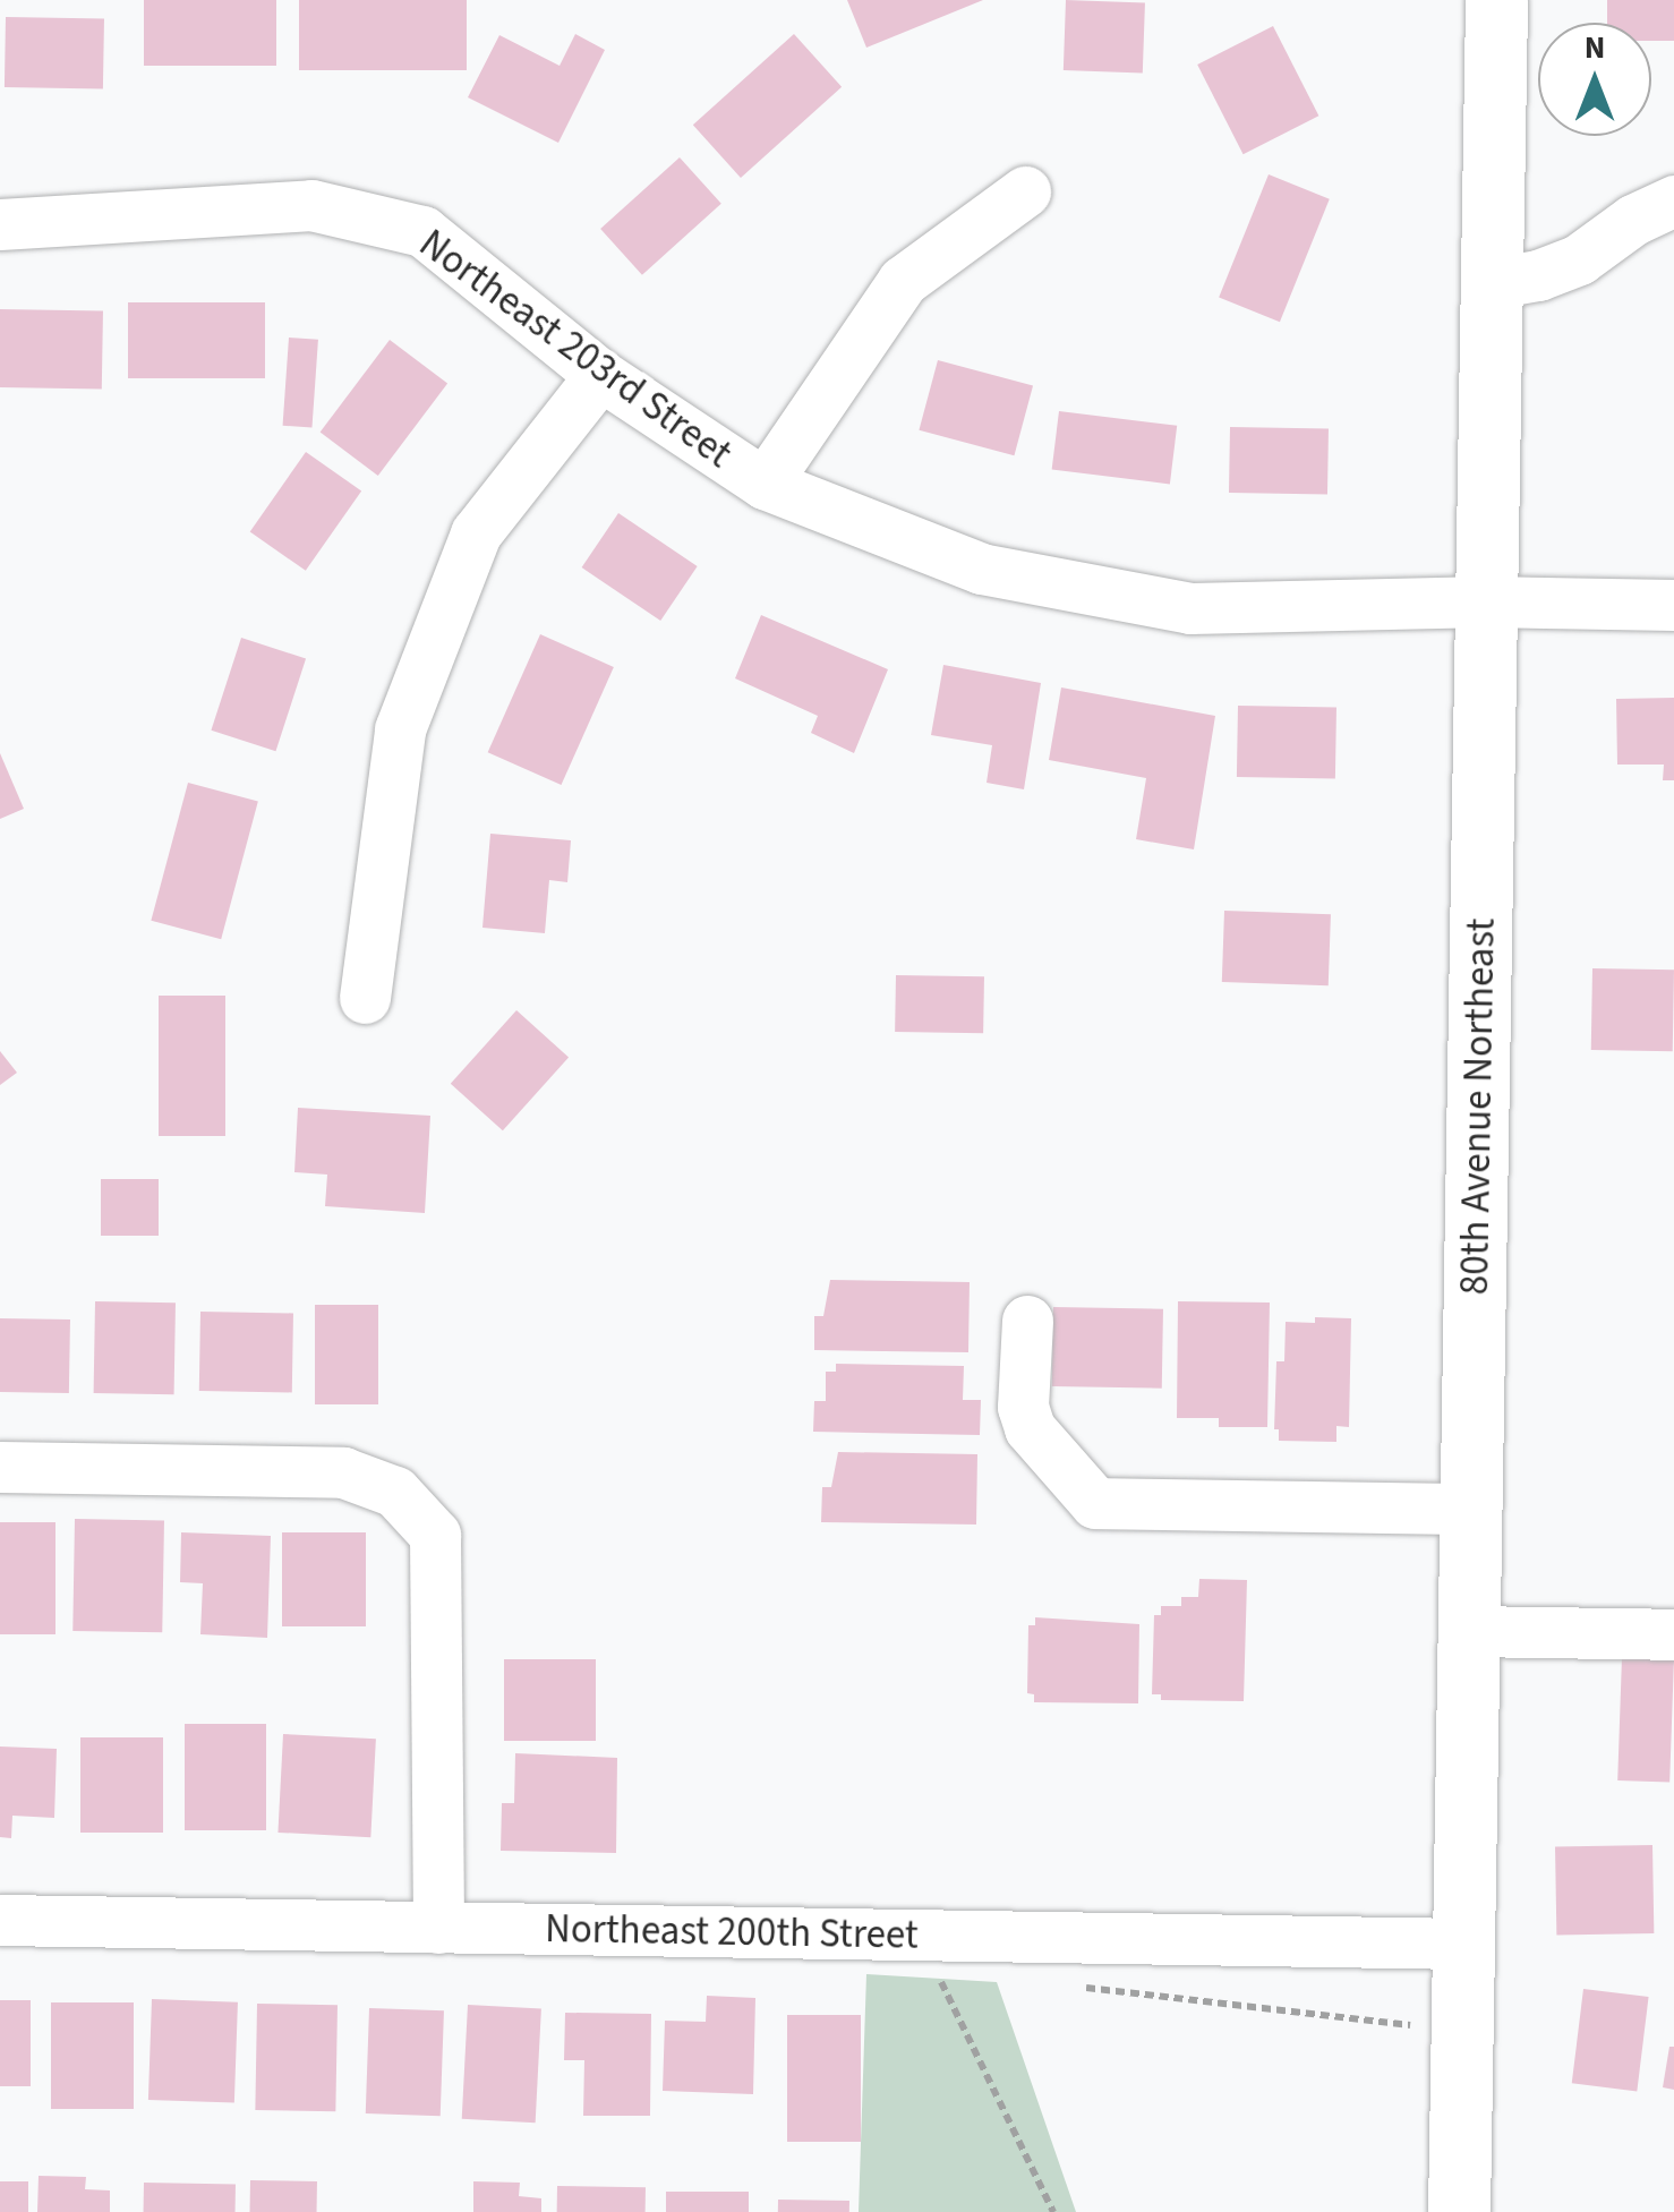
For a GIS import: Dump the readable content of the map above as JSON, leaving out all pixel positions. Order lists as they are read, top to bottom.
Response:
{
  "streets": {
    "main road": ["80th Avenue Northeast"],
    "street": ["Northeast 203rd Street", "Northeast 200th Street"]
  },
  "crossings": [
    ["Northeast 203rd Street", "80th Avenue Northeast"],
    ["80th Avenue Northeast", "Northeast 200th Street"]
  ],
  "north": "top"
}
